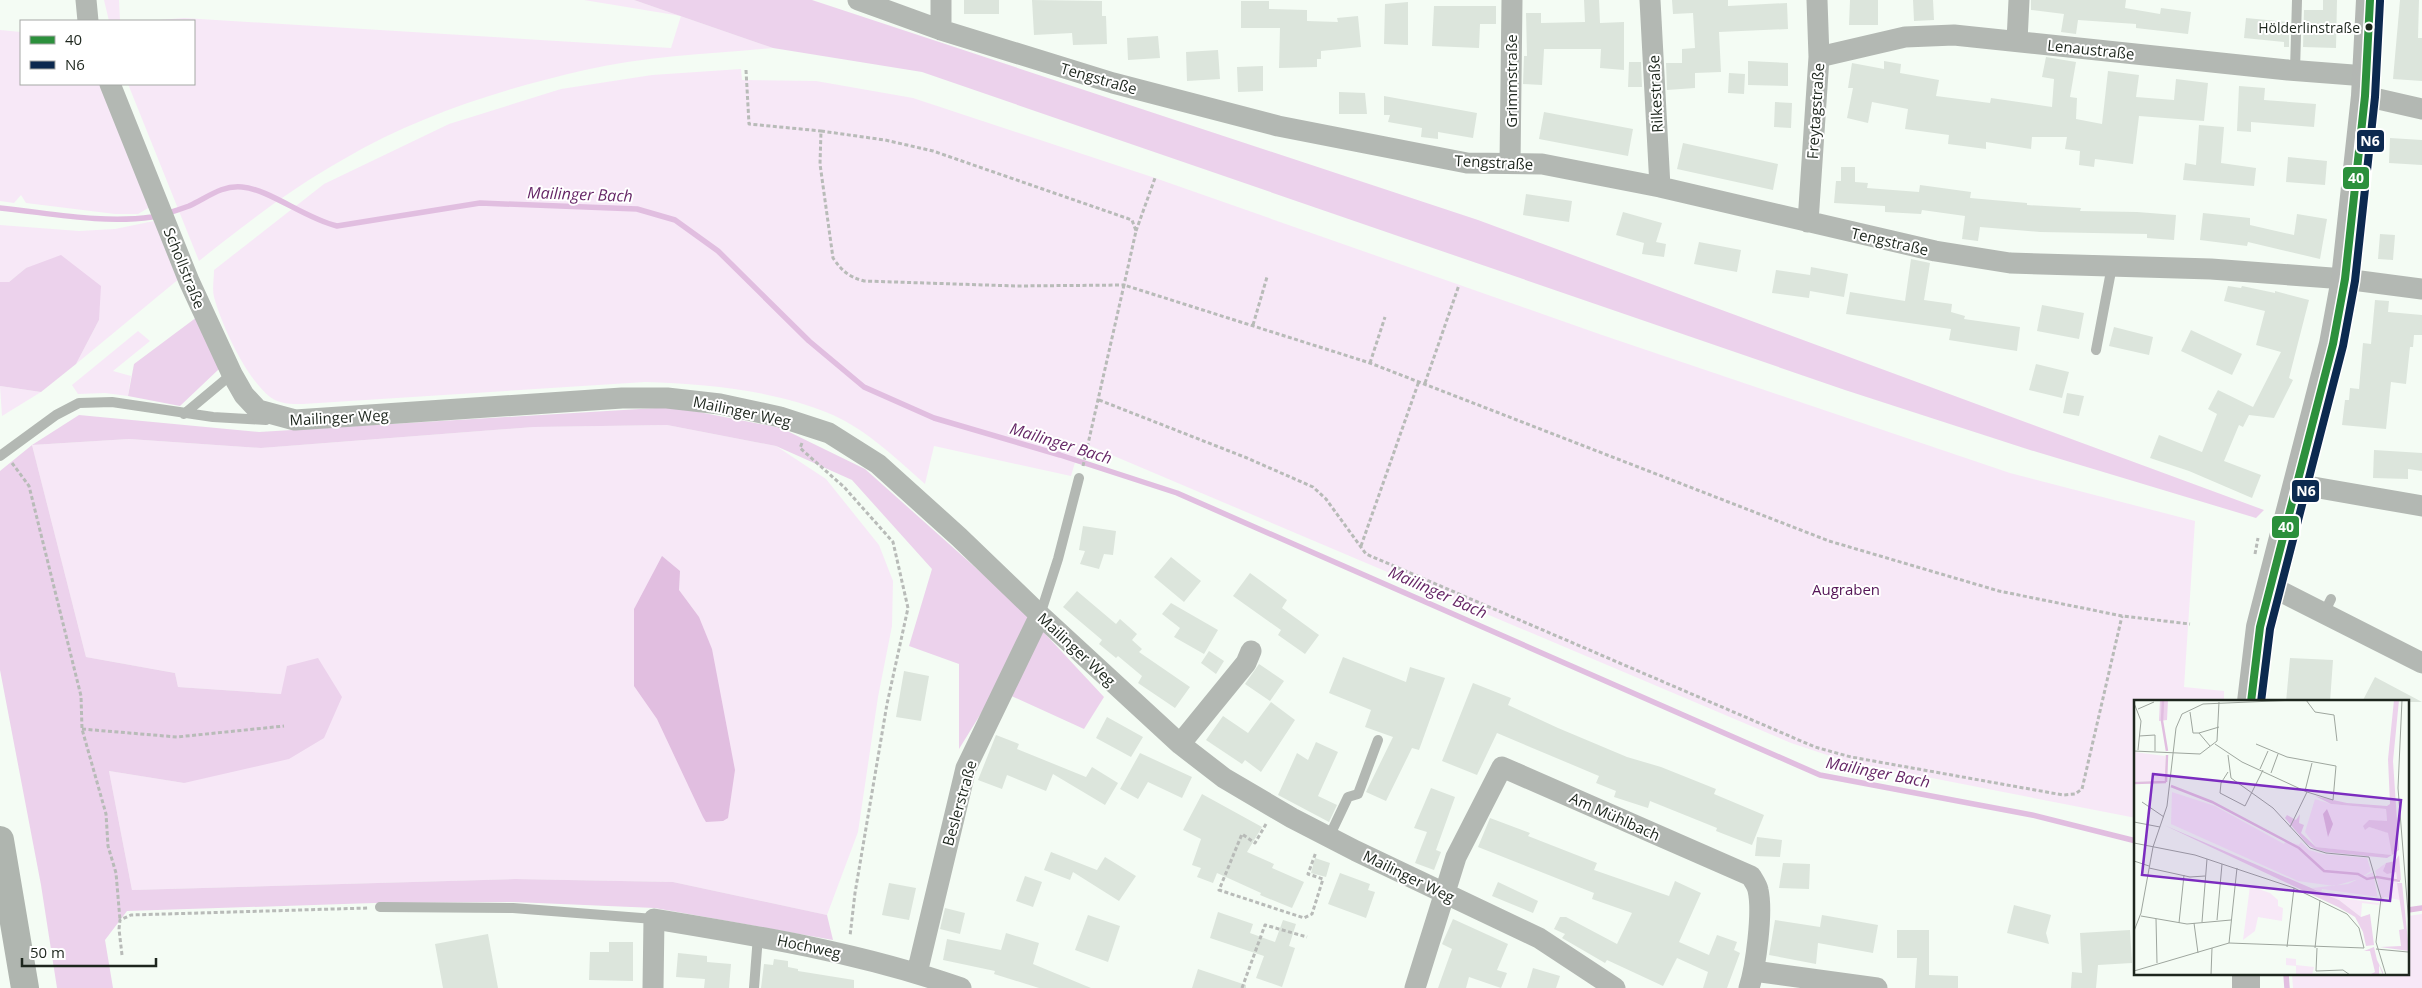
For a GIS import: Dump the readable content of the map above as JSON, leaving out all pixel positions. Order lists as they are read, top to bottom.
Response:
{
  "streets": {
    "street": [
      "Lenaustraße",
      "Tengstraße",
      "Grimmstraße",
      "Rilkestraße",
      "Freytagstraße",
      "Schollstraße",
      "Mailinger Weg",
      "Beslerstraße",
      "Am Mühlbach",
      "Hochweg"
    ]
  },
  "crossings": [
    ["Lenaustraße", "Freytagstraße"],
    ["Tengstraße", "Grimmstraße"],
    ["Tengstraße", "Rilkestraße"],
    ["Tengstraße", "Freytagstraße"],
    ["Schollstraße", "Mailinger Weg"],
    ["Mailinger Weg", "Beslerstraße"],
    ["Mailinger Weg", "Am Mühlbach"],
    ["Beslerstraße", "Hochweg"]
  ],
  "water": ["Mailinger Bach"],
  "parks": ["Augraben"],
  "places": ["Hölderlinstraße"],
  "lines": ["transit line 40", "transit line N6"],
  "legend": ["40", "N6"],
  "scale_bar": "50 m"
}
